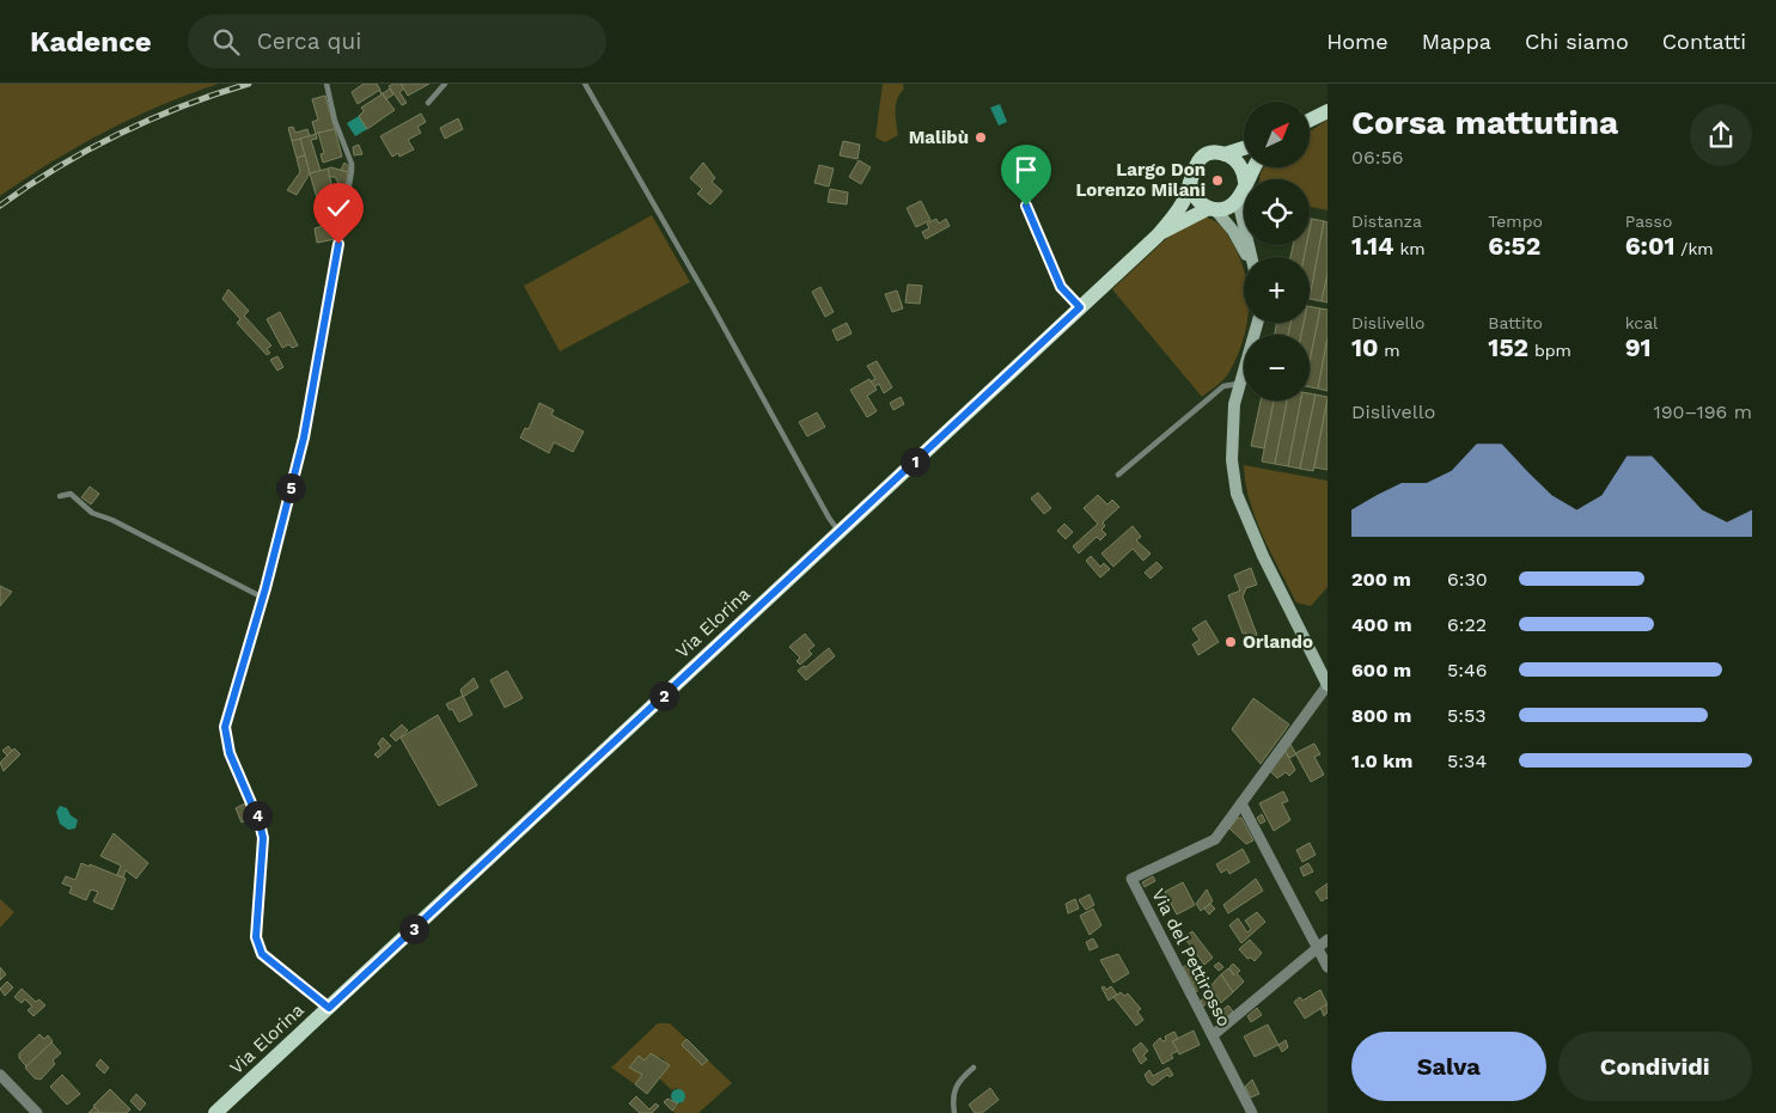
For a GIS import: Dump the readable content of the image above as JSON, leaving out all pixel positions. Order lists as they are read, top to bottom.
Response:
{
  "streets": {
    "main road": ["Via Elorina"],
    "street": ["Via del Pettirosso"]
  },
  "places": ["Malibù", "Largo Don Lorenzo Milani", "Orlando"],
  "north": "top right",
  "page": {
    "header": "Kadence",
    "search": "Cerca qui",
    "nav": [
      "Home",
      "Mappa",
      "Chi siamo",
      "Contatti"
    ],
    "heading": ["Corsa mattutina", "06:56"],
    "map_buttons": ["+", "−"],
    "stats": [
      ["Distanza", "1.14 km"],
      ["Tempo", "6:52"],
      ["Passo", "6:01 /km"],
      ["Dislivello", "10 m"],
      ["Battito", "152 bpm"],
      ["kcal", "91"]
    ],
    "chart": ["Dislivello", "190–196 m"],
    "pins": [
      "1",
      "5",
      "2",
      "4",
      "3"
    ],
    "list": [
      {
        "name": "200 m",
        "note": "6:30"
      },
      {
        "name": "400 m",
        "note": "6:22"
      },
      {
        "name": "600 m",
        "note": "5:46"
      },
      {
        "name": "800 m",
        "note": "5:53"
      },
      {
        "name": "1.0 km",
        "note": "5:34"
      }
    ],
    "buttons": ["Salva", "Condividi"]
  }
}
